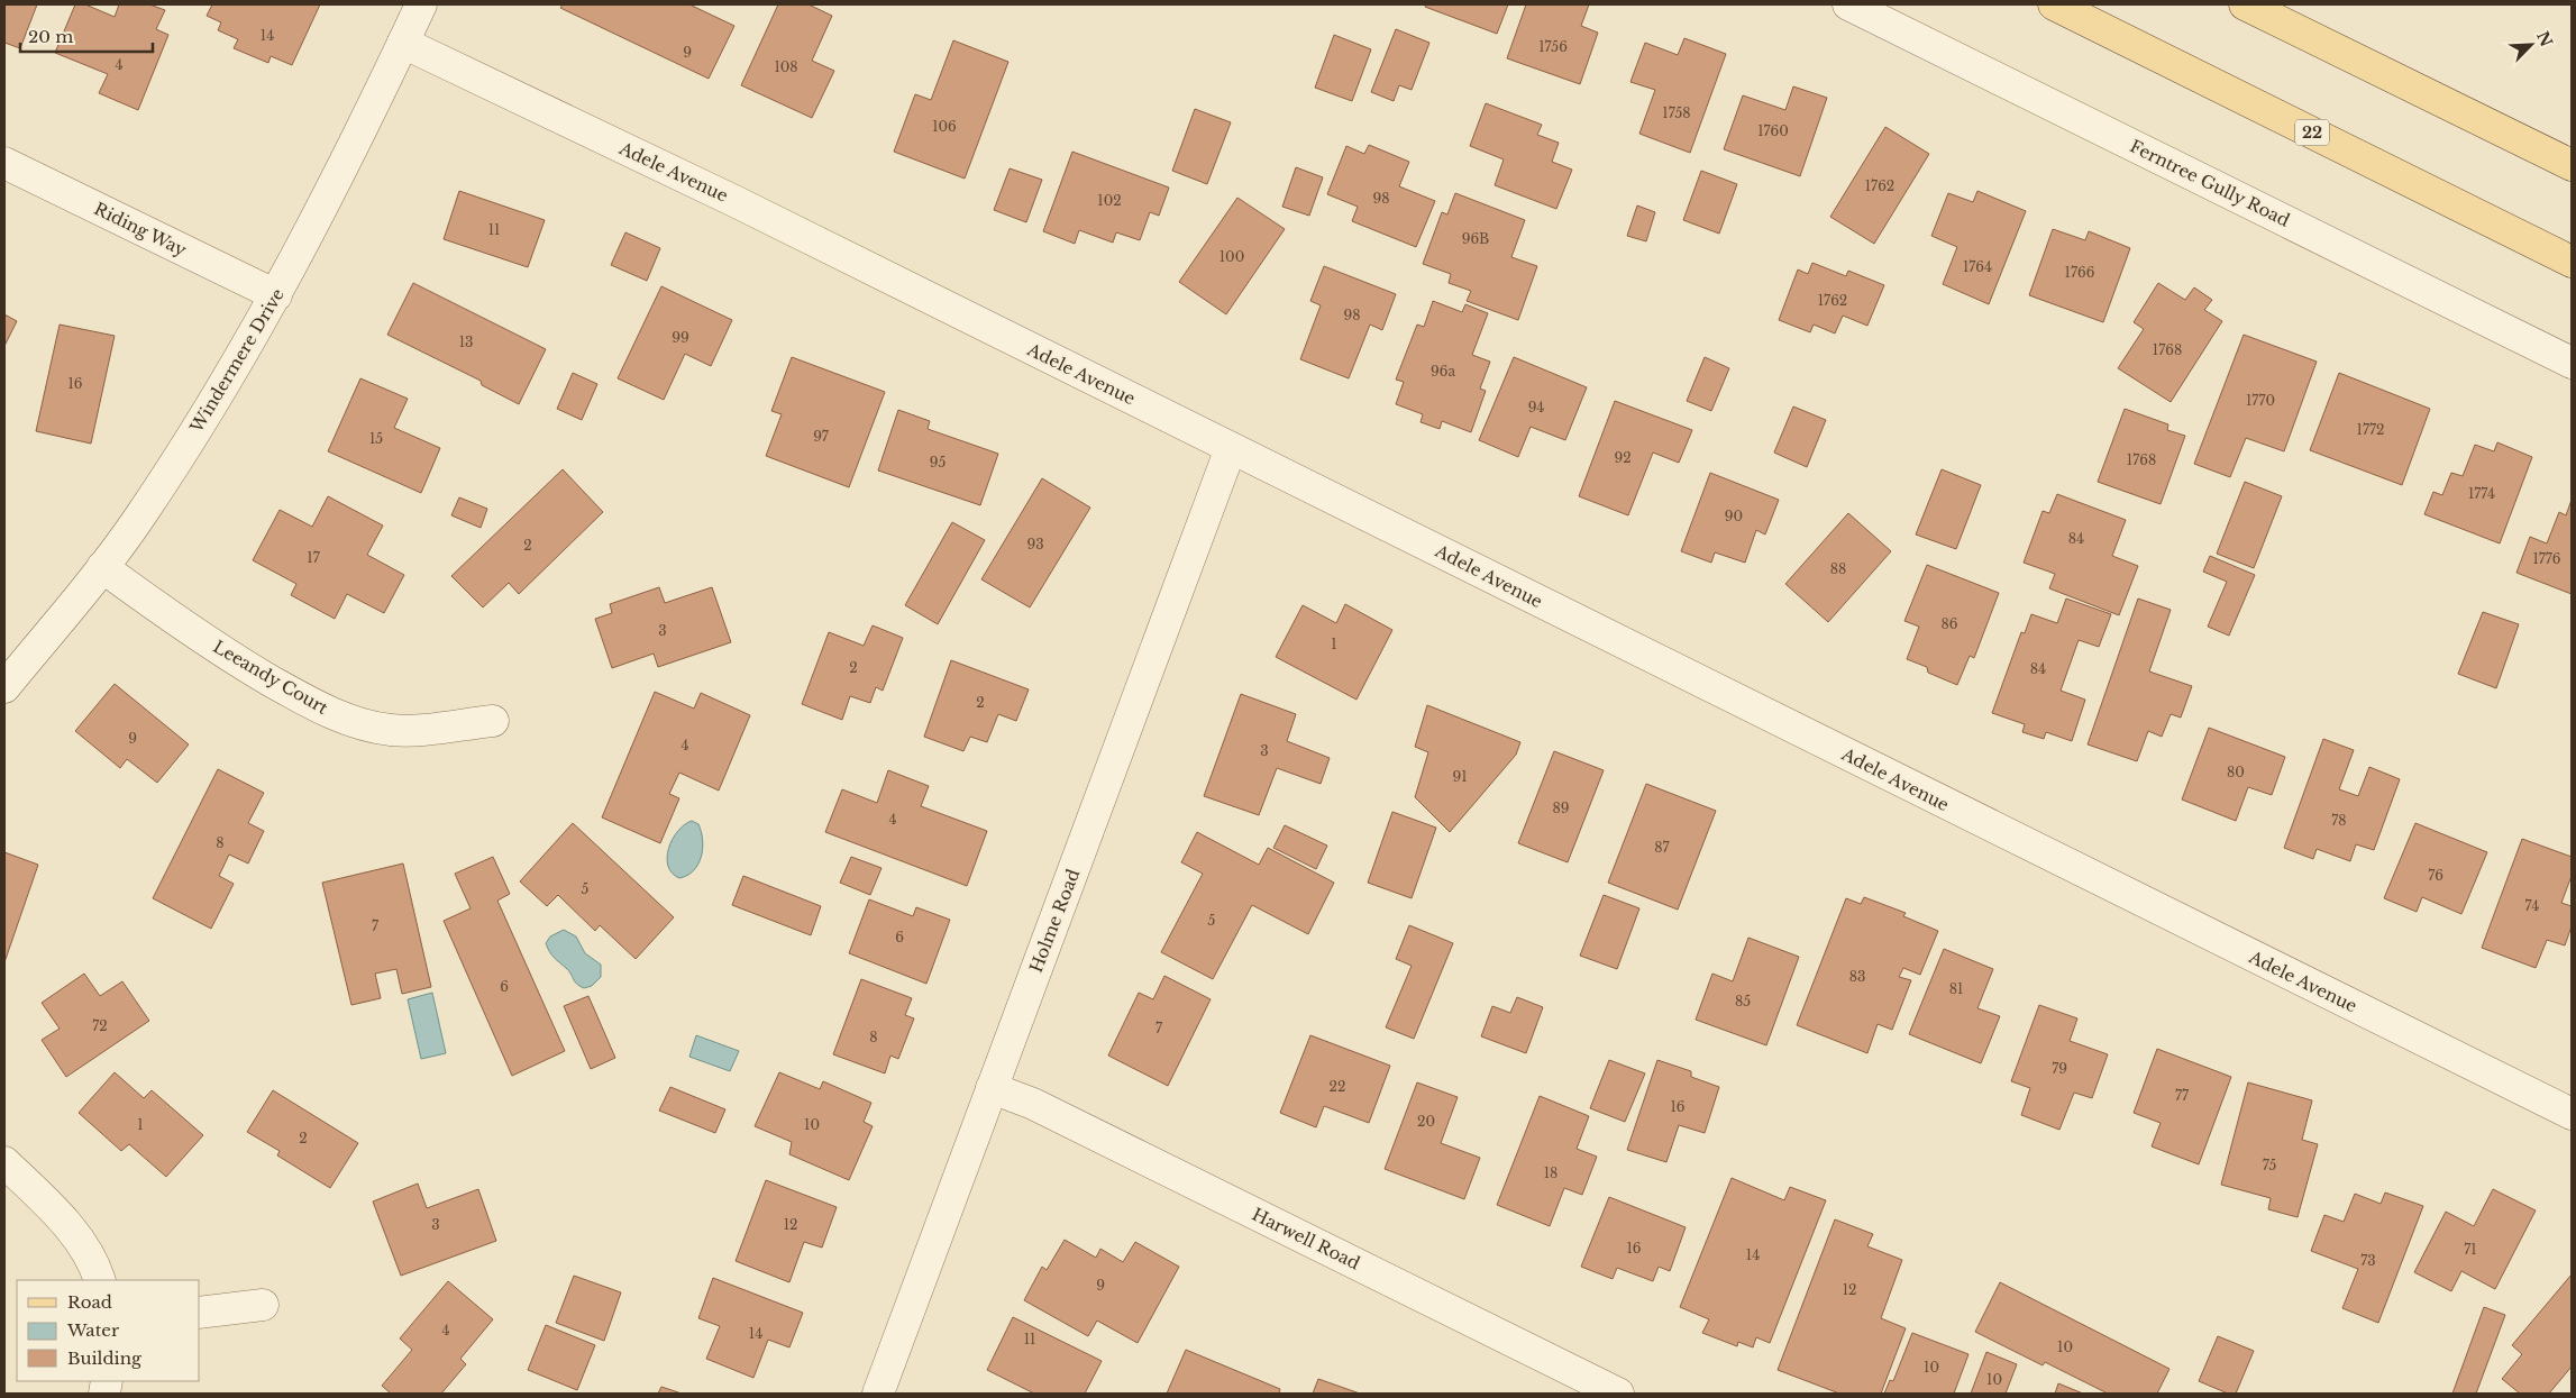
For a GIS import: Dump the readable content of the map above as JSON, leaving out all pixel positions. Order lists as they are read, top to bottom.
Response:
{
  "streets": {
    "main road": ["22"],
    "street": [
      "Adele Avenue",
      "Ferntree Gully Road",
      "Riding Way",
      "Windermere Drive",
      "Leeandy Court",
      "Holme Road",
      "Harwell Road"
    ]
  },
  "crossings": [
    ["Adele Avenue", "Windermere Drive"],
    ["Adele Avenue", "Holme Road"],
    ["Riding Way", "Windermere Drive"],
    ["Windermere Drive", "Leeandy Court"],
    ["Holme Road", "Harwell Road"]
  ],
  "house_numbers": [
    "14",
    "1756",
    "9",
    "4",
    "108",
    "1758",
    "106",
    "1760",
    "1762",
    "98",
    "102",
    "11",
    "96B",
    "100",
    "1764",
    "1766",
    "1762",
    "98",
    "99",
    "13",
    "1768",
    "96a",
    "16",
    "1770",
    "94",
    "1772",
    "97",
    "15",
    "92",
    "1768",
    "95",
    "1774",
    "90",
    "84",
    "93",
    "2",
    "17",
    "1776",
    "88",
    "86",
    "3",
    "1",
    "2",
    "84",
    "2",
    "9",
    "4",
    "3",
    "80",
    "91",
    "89",
    "4",
    "78",
    "8",
    "87",
    "76",
    "5",
    "74",
    "5",
    "7",
    "6",
    "83",
    "6",
    "81",
    "85",
    "72",
    "7",
    "8",
    "79",
    "22",
    "77",
    "16",
    "20",
    "1",
    "10",
    "2",
    "75",
    "18",
    "3",
    "12",
    "16",
    "71",
    "14",
    "73",
    "9",
    "12",
    "4",
    "14",
    "11",
    "10",
    "10",
    "10"
  ],
  "legend": ["Road", "Water", "Building"],
  "scale_bar": "20 m",
  "north": "top right"
}
